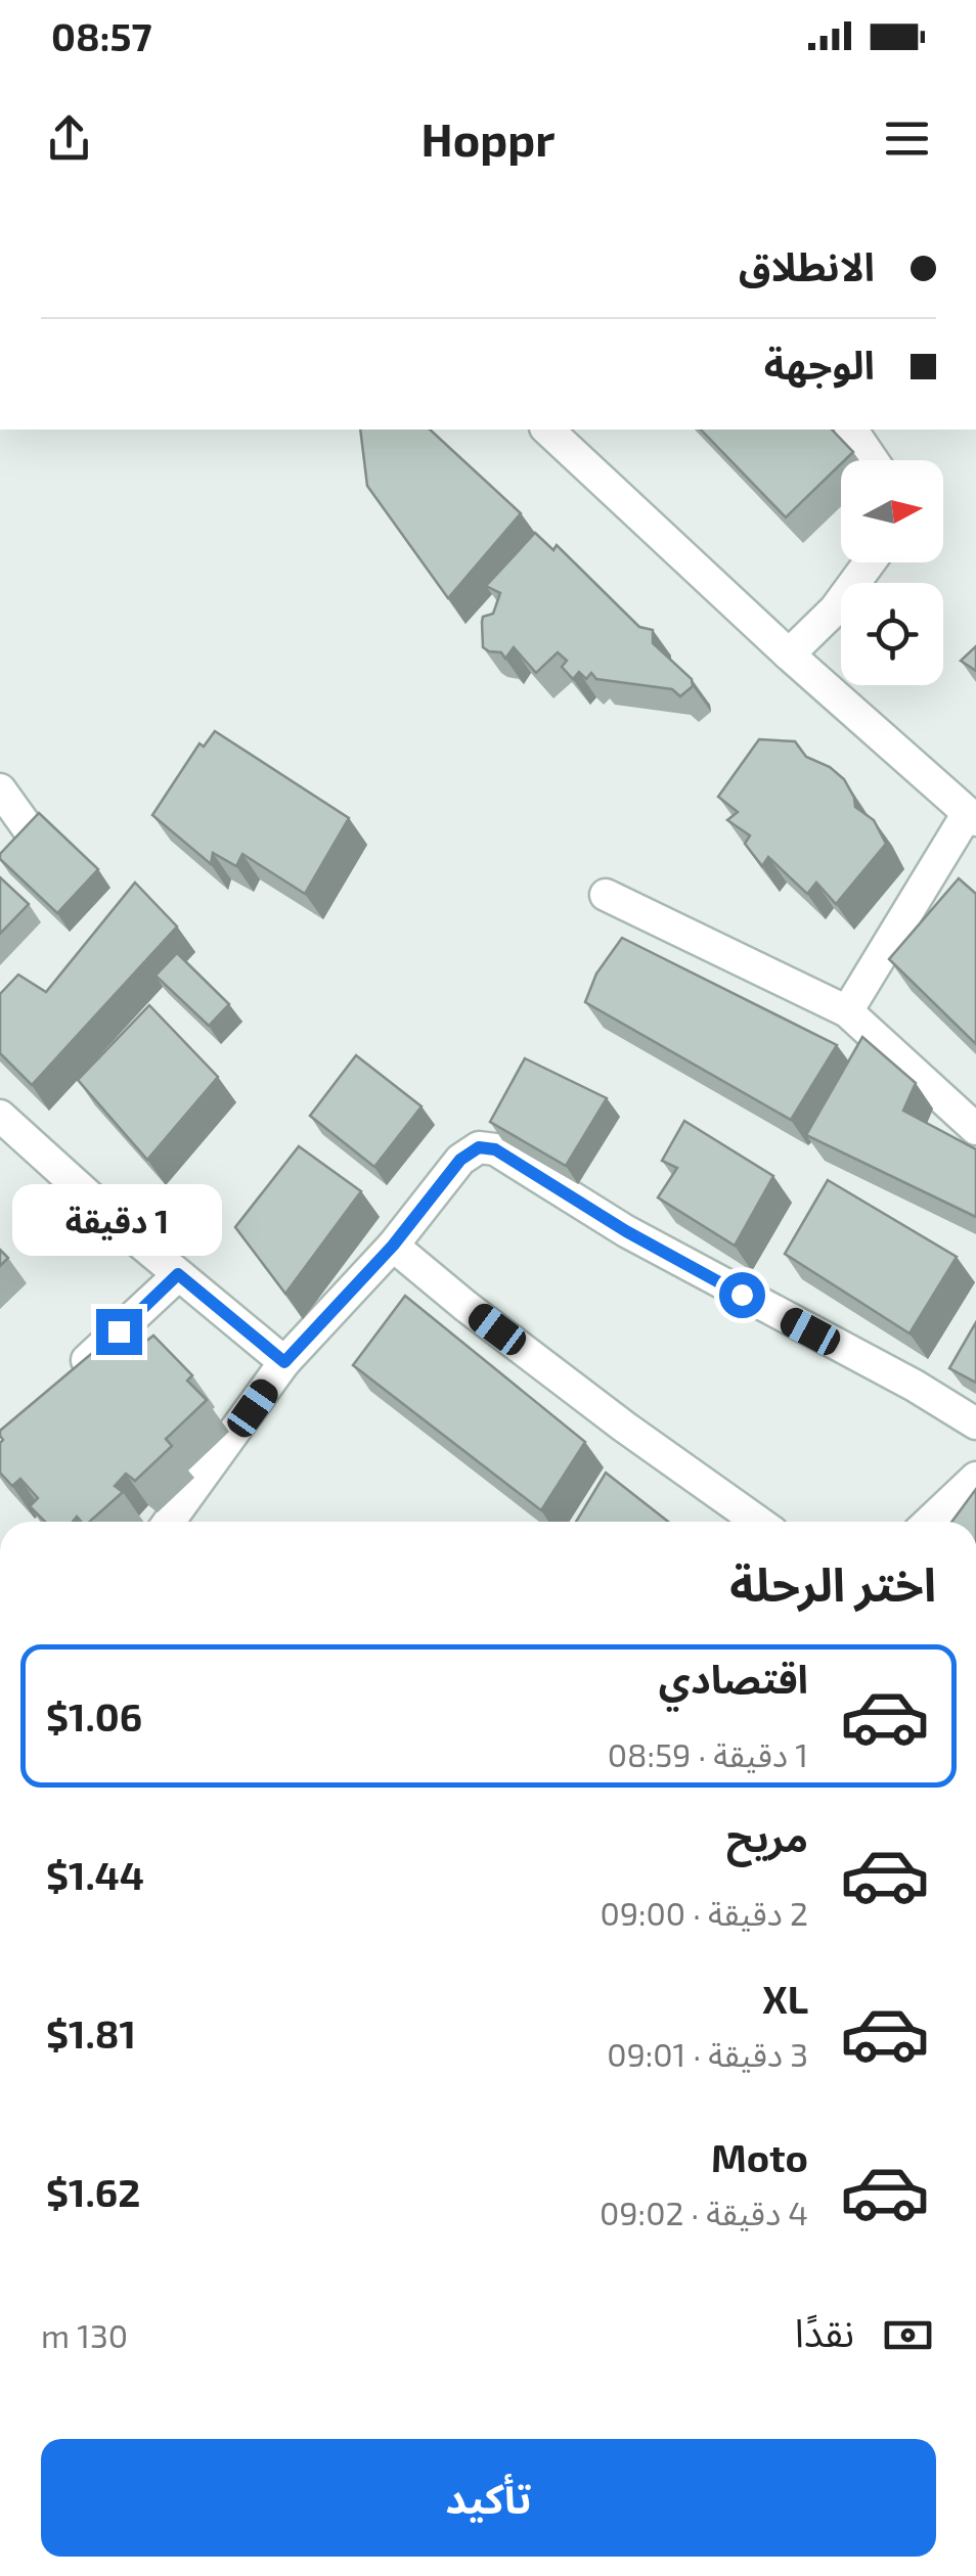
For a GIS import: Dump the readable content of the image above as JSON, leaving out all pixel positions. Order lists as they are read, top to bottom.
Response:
{
  "north": "right",
  "page": {
    "status": "08:57",
    "header": "Hoppr",
    "banner": ["الانطلاق", "الوجهة"],
    "bubble": "1 دقيقة",
    "heading": "اختر الرحلة",
    "list": [
      {
        "name": "اقتصادي",
        "note": "1 دقيقة · 08:59",
        "value": "$1.06"
      },
      {
        "name": "مريح",
        "note": "2 دقيقة · 09:00",
        "value": "$1.44"
      },
      {
        "name": "XL",
        "note": "3 دقيقة · 09:01",
        "value": "$1.81"
      },
      {
        "name": "Moto",
        "note": "4 دقيقة · 09:02",
        "value": "$1.62"
      }
    ],
    "pay": ["نقدًا", "130 m"],
    "buttons": "تأكيد"
  }
}
